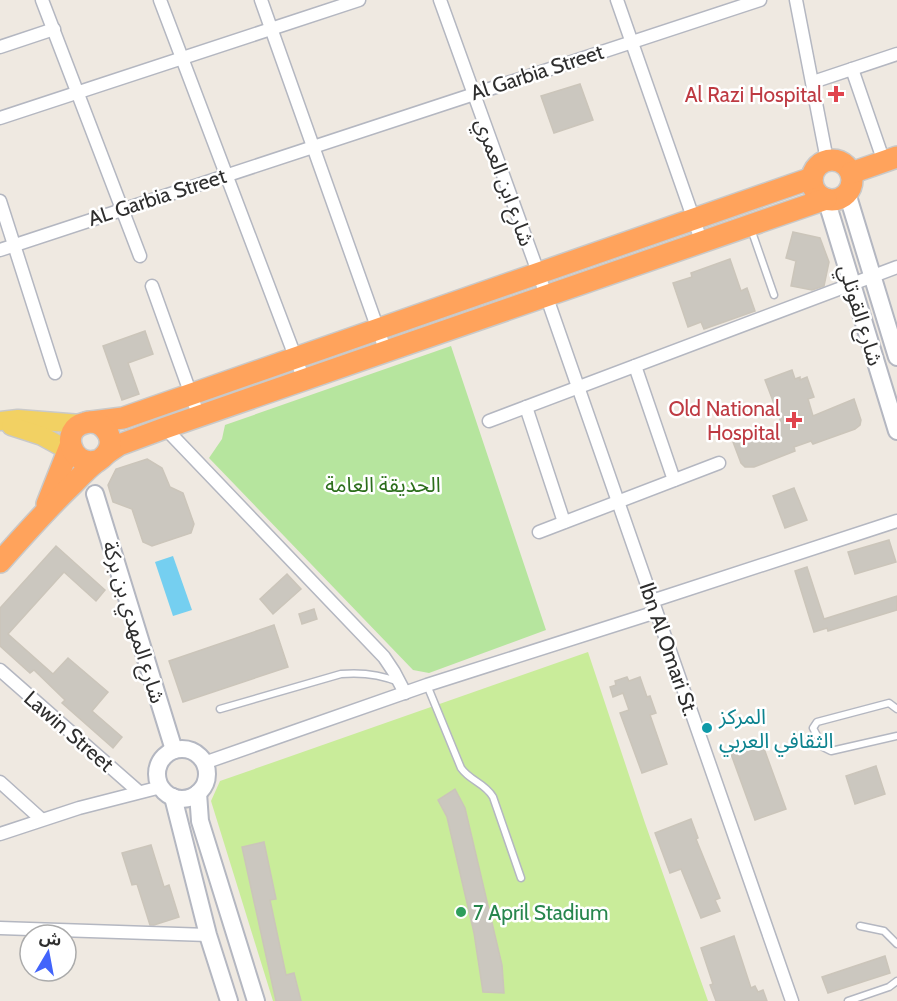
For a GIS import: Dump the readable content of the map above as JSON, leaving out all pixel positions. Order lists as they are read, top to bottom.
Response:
{
  "streets": {
    "street": [
      "Al Garbia Street",
      "شارع ابن العمري",
      "AL Garbia Street",
      "شارع القوتلي",
      "شارع المهدي بن بركة",
      "Ibn Al Omari St.",
      "Lawin Street"
    ]
  },
  "crossings": [
    ["Al Garbia Street", "شارع ابن العمري"],
    ["Al Garbia Street", "AL Garbia Street"],
    ["شارع ابن العمري", "Ibn Al Omari St."]
  ],
  "parks": ["الحديقة العامة"],
  "places": {
    "health": ["Al Razi Hospital", "Old National Hospital"],
    "other": ["المركز الثقافي العربي", "7 April Stadium"]
  },
  "north": "top"
}
